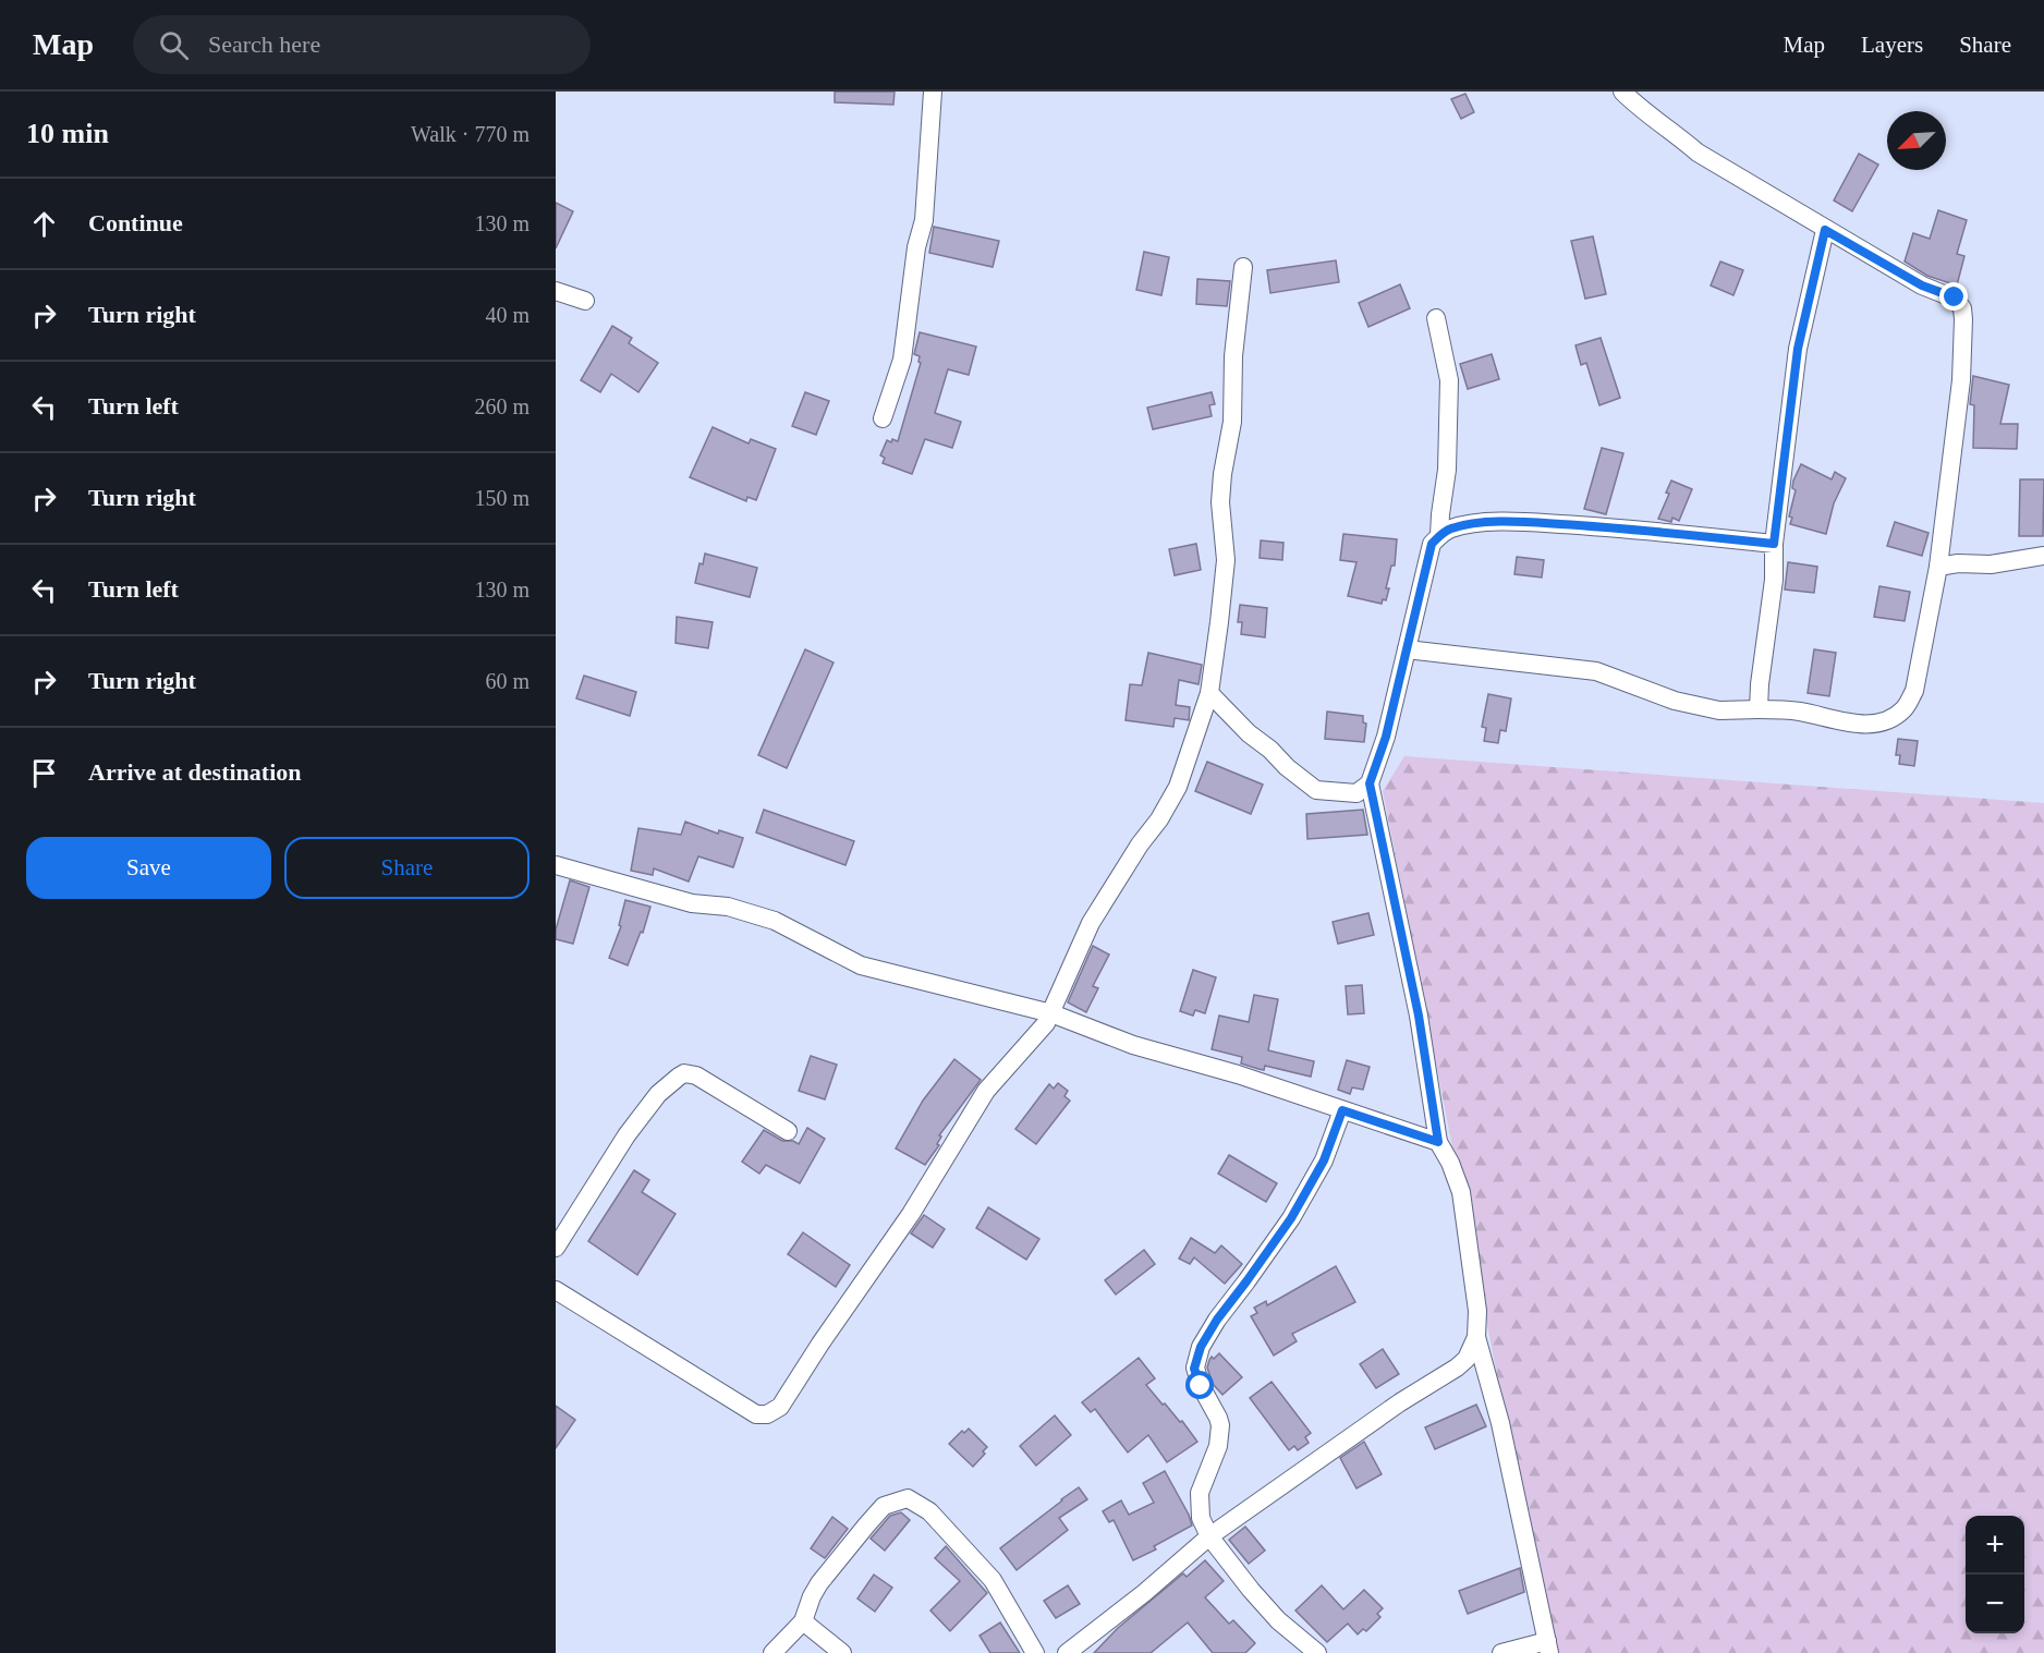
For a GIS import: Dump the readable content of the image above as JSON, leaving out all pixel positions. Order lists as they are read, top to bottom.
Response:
{
  "north": "bottom left",
  "page": {
    "header": "Map",
    "search": "Search here",
    "nav": ["Map", "Layers", "Share"],
    "heading": ["10 min", "Walk · 770 m"],
    "list": [
      ["Continue", "130 m"],
      ["Turn right", "40 m"],
      ["Turn left", "260 m"],
      ["Turn right", "150 m"],
      ["Turn left", "130 m"],
      ["Turn right", "60 m"],
      "Arrive at destination"
    ],
    "buttons": ["Save", "Share"],
    "map_buttons": ["+", "−"]
  }
}
